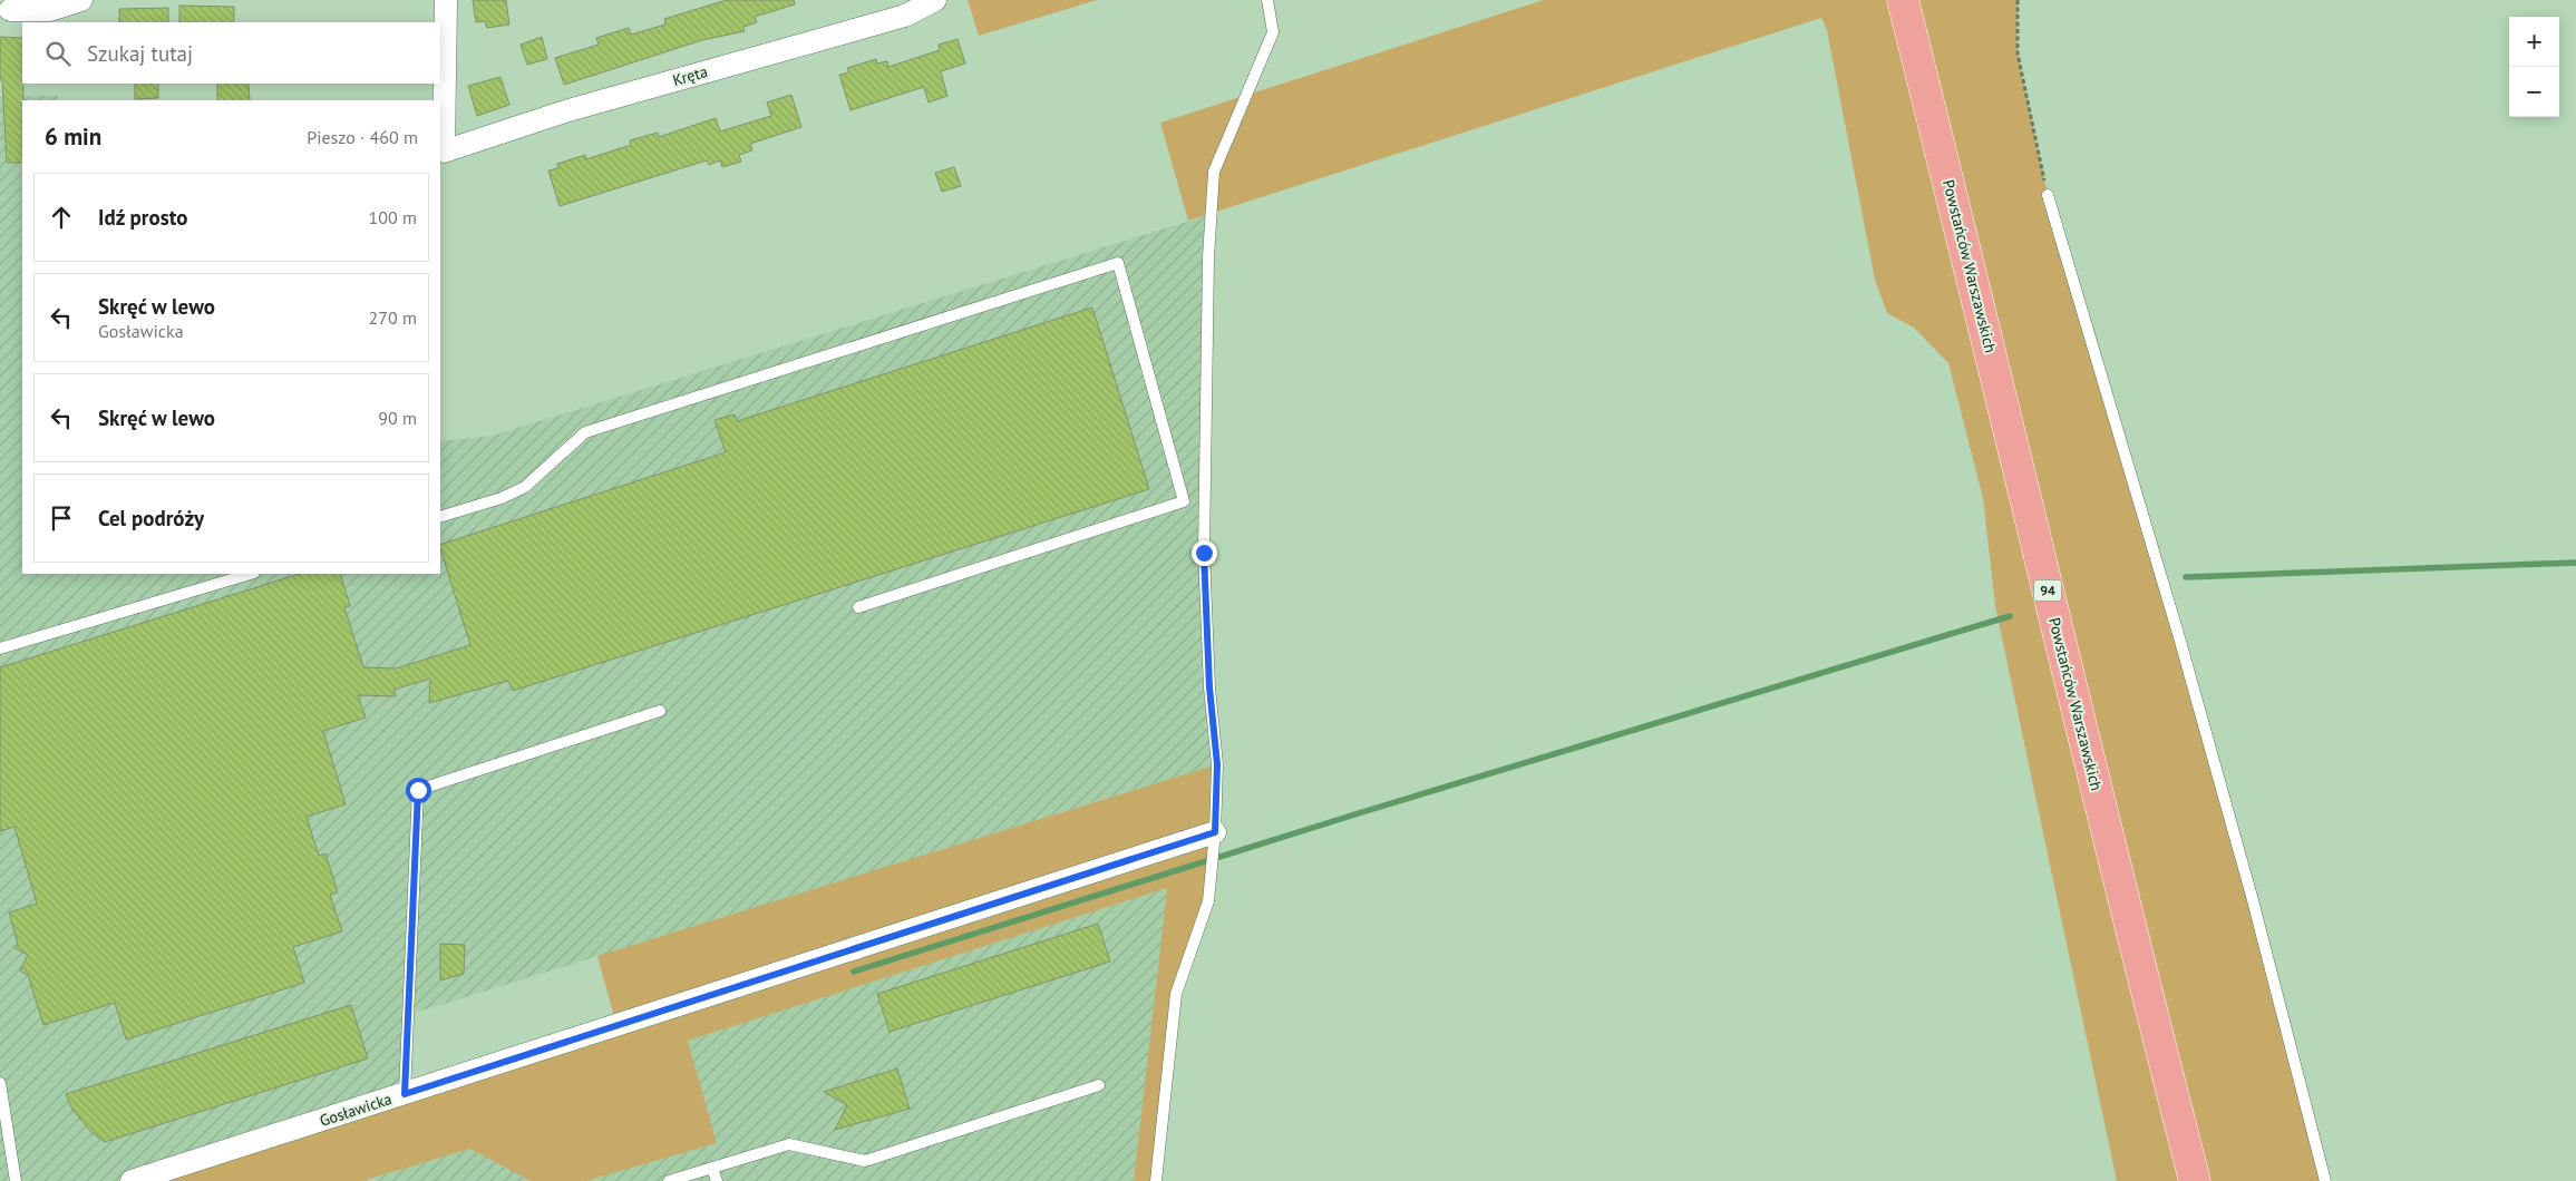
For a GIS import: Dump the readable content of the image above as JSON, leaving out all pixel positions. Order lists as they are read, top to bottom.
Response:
{
  "streets": {
    "main road": ["Powstańców Warszawskich", "94"],
    "street": ["Kręta", "Gosławicka"]
  },
  "page": {
    "map_buttons": ["+", "−"],
    "search": "Szukaj tutaj",
    "heading": ["6 min", "Pieszo · 460 m"],
    "list": [
      ["Idź prosto", "100 m"],
      ["Skręć w lewo", "Gosławicka", "270 m"],
      ["Skręć w lewo", "90 m"],
      "Cel podróży"
    ]
  }
}
